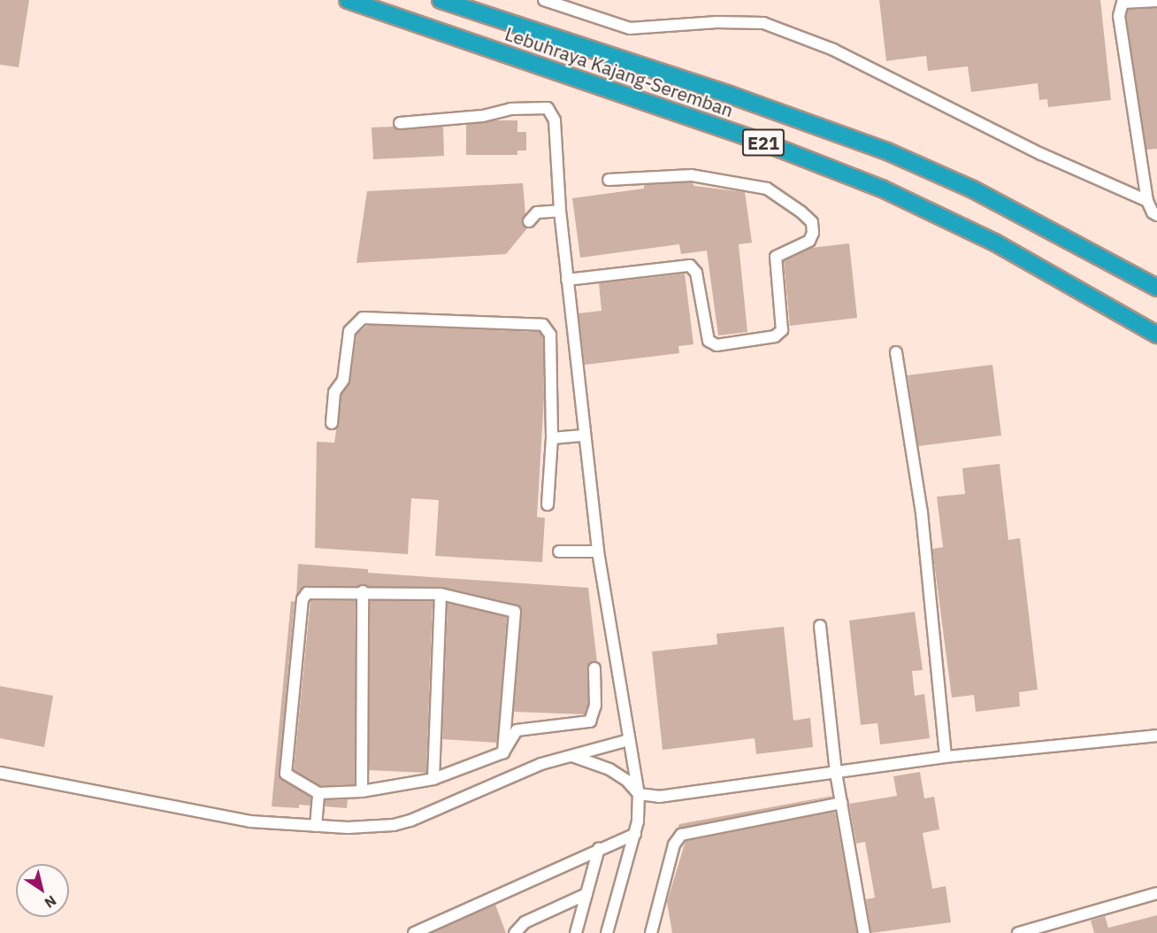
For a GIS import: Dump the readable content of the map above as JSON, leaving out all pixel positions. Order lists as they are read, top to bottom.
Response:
{
  "streets": {
    "highway": ["Lebuhraya Kajang-Seremban", "E21"]
  },
  "north": "bottom right"
}
